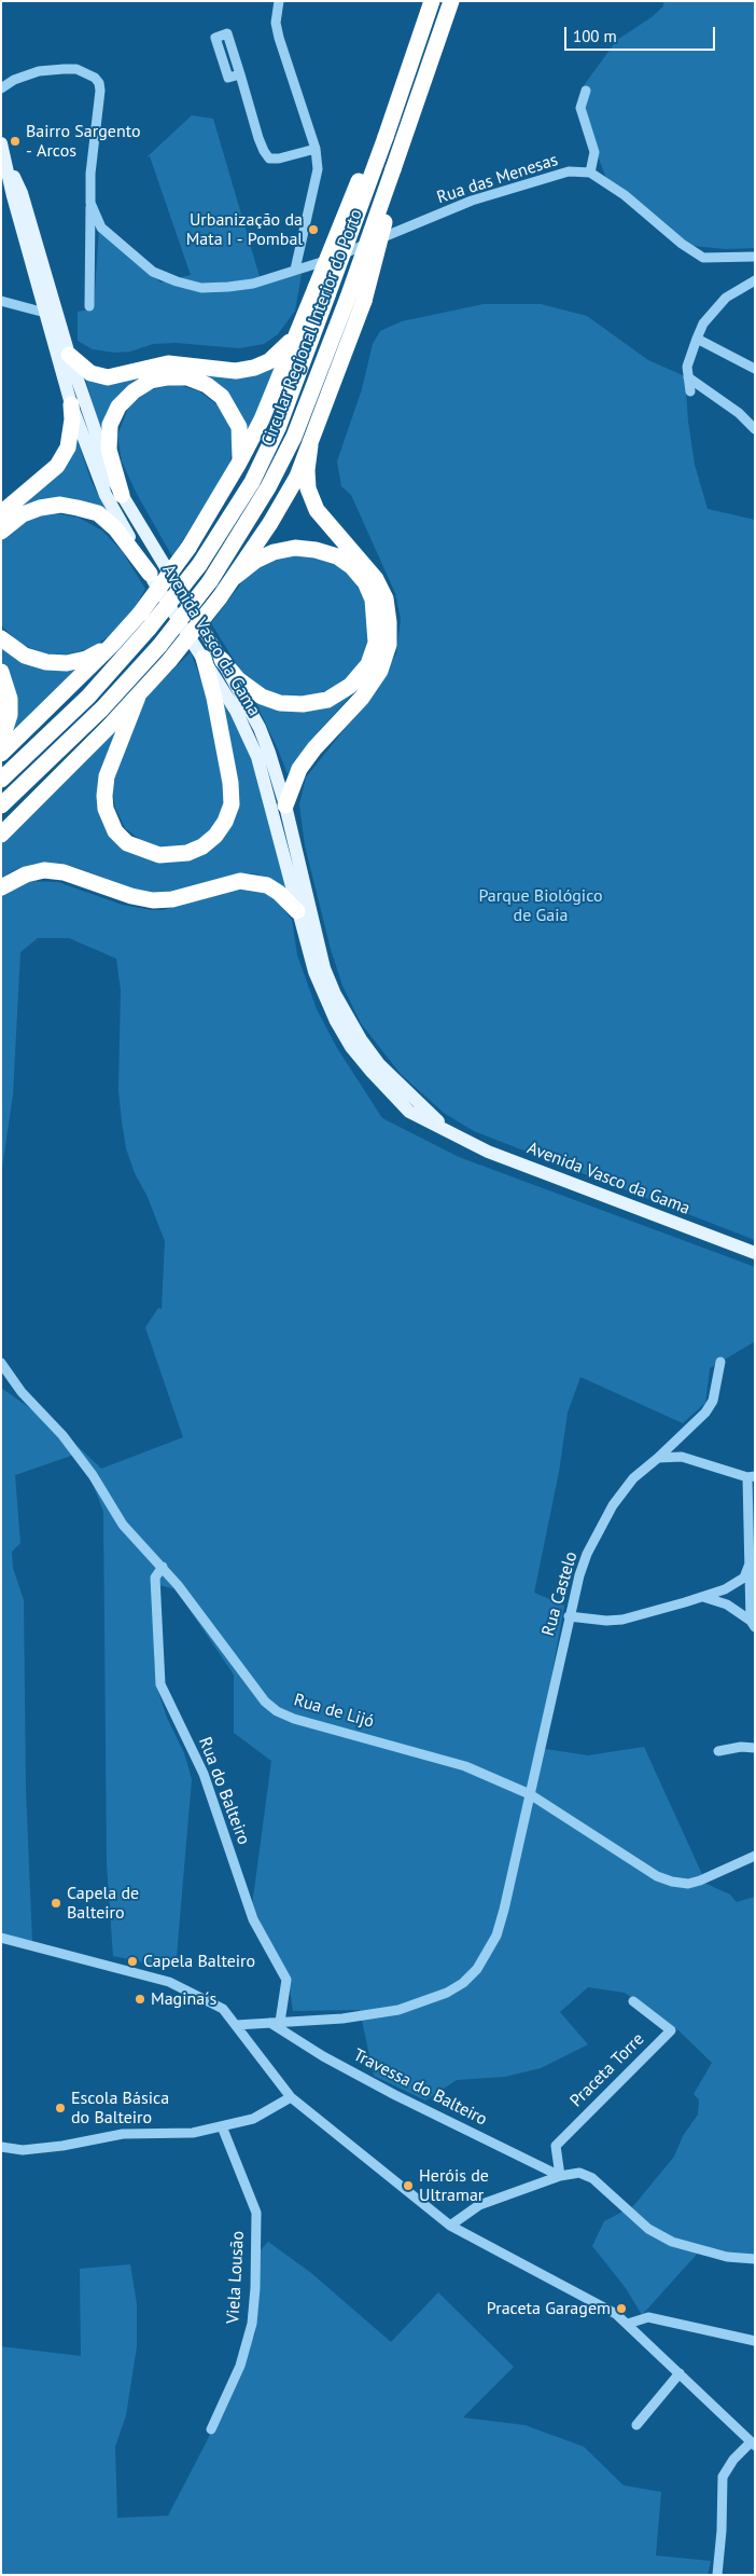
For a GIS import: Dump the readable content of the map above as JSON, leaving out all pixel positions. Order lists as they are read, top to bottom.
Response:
{
  "streets": {
    "highway": ["Circular Regional Interior do Porto"],
    "main road": ["Avenida Vasco da Gama"],
    "street": [
      "Rua das Menesas",
      "Rua Castelo",
      "Rua de Lijó",
      "Rua do Balteiro",
      "Praceta Torre",
      "Travessa do Balteiro",
      "Viela Lousão"
    ]
  },
  "crossings": [
    ["Rua Castelo", "Rua de Lijó"],
    ["Rua Castelo", "Rua do Balteiro"],
    ["Rua Castelo", "Travessa do Balteiro"],
    ["Rua de Lijó", "Rua do Balteiro"],
    ["Rua do Balteiro", "Travessa do Balteiro"],
    ["Praceta Torre", "Travessa do Balteiro"]
  ],
  "parks": ["Parque Biológico de Gaia"],
  "places": [
    "Bairro Sargento - Arcos",
    "Urbanização da Mata I - Pombal",
    "Capela de Balteiro",
    "Capela Balteiro",
    "Magina´s",
    "Escola Básica do Balteiro",
    "Heróis de Ultramar",
    "Praceta Garagem"
  ],
  "scale_bar": "100 m"
}
